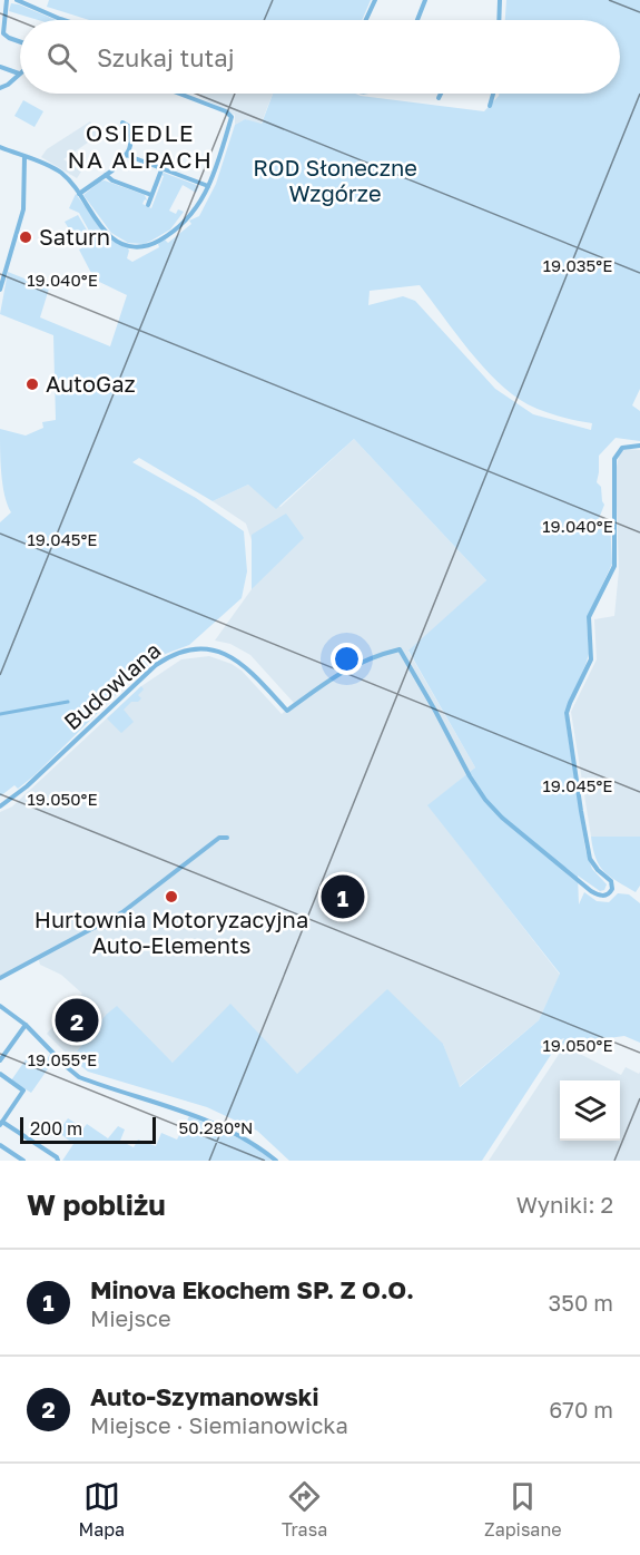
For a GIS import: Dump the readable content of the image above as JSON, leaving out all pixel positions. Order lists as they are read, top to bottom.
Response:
{
  "streets": {
    "street": ["Budowlana"]
  },
  "districts": ["OSIEDLE NA ALPACH"],
  "parks": ["ROD Słoneczne Wzgórze"],
  "places": ["Saturn", "AutoGaz", "Hurtownia Motoryzacyjna Auto-Elements"],
  "scale_bar": "200 m",
  "page": {
    "search": "Szukaj tutaj",
    "pins": ["1", "2"],
    "scale": "200 m",
    "heading": ["W pobliżu", "Wyniki: 2"],
    "list": [
      {
        "mark": "1",
        "name": "Minova Ekochem SP. Z O.O.",
        "note": "Miejsce",
        "value": "350 m"
      },
      {
        "mark": "2",
        "name": "Auto-Szymanowski",
        "note": "Miejsce · Siemianowicka",
        "value": "670 m"
      }
    ],
    "nav": ["Mapa", "Trasa", "Zapisane"]
  },
  "coordinates": [
    "19.035°E",
    "19.040°E",
    "19.045°E",
    "19.050°E",
    "19.055°E",
    "50.280°N"
  ]
}
